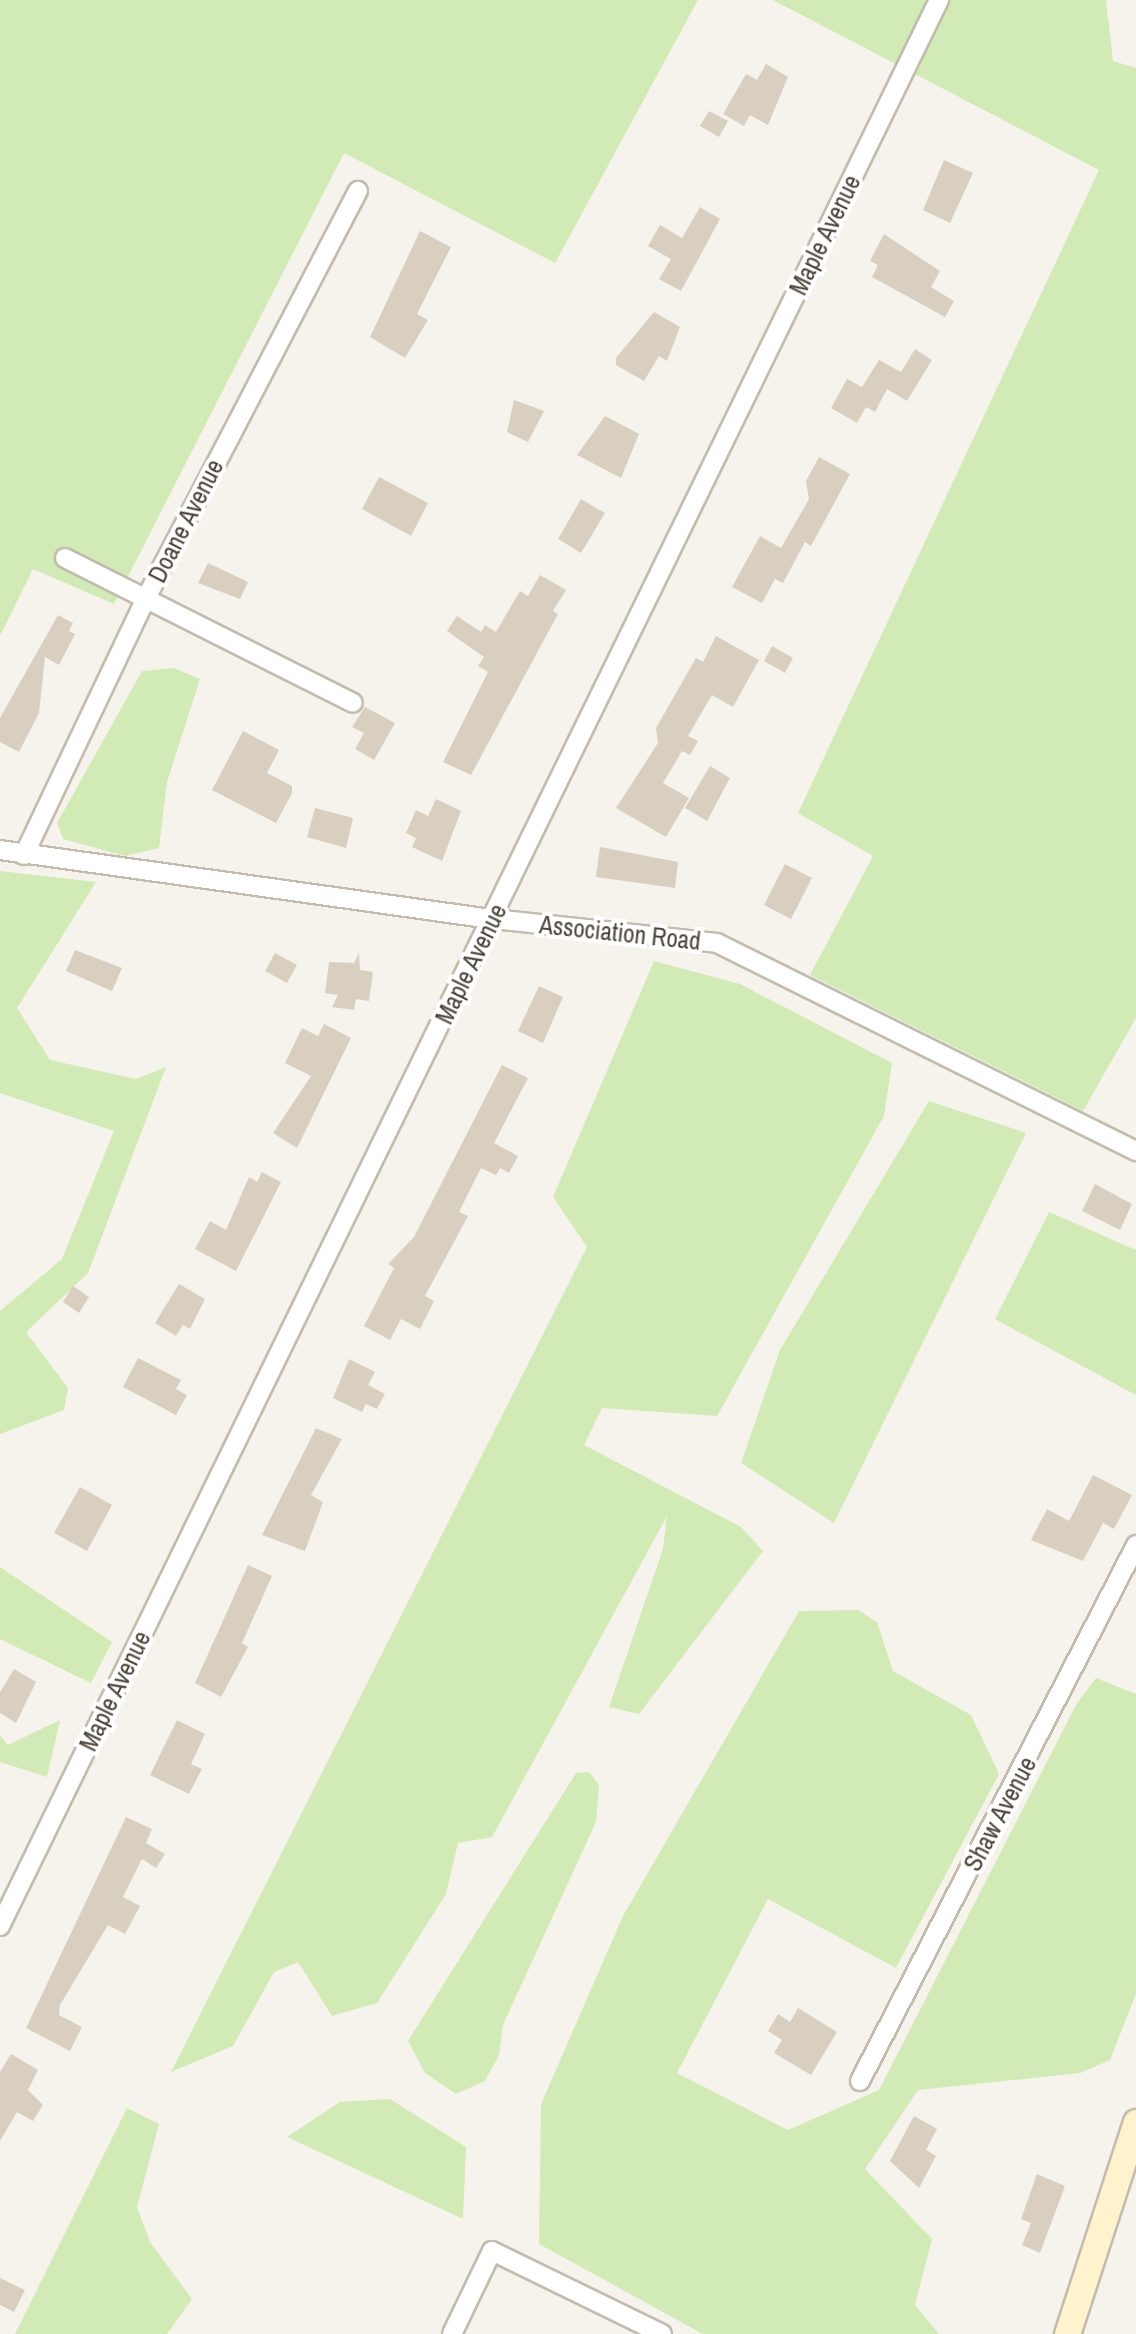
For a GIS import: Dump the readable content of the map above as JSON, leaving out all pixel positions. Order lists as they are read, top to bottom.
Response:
{
  "streets": {
    "street": [
      "Maple Avenue",
      "Doane Avenue",
      "Association Road",
      "Shaw Avenue"
    ]
  },
  "crossings": [
    ["Maple Avenue", "Association Road"],
    ["Doane Avenue", "Association Road"]
  ]
}
